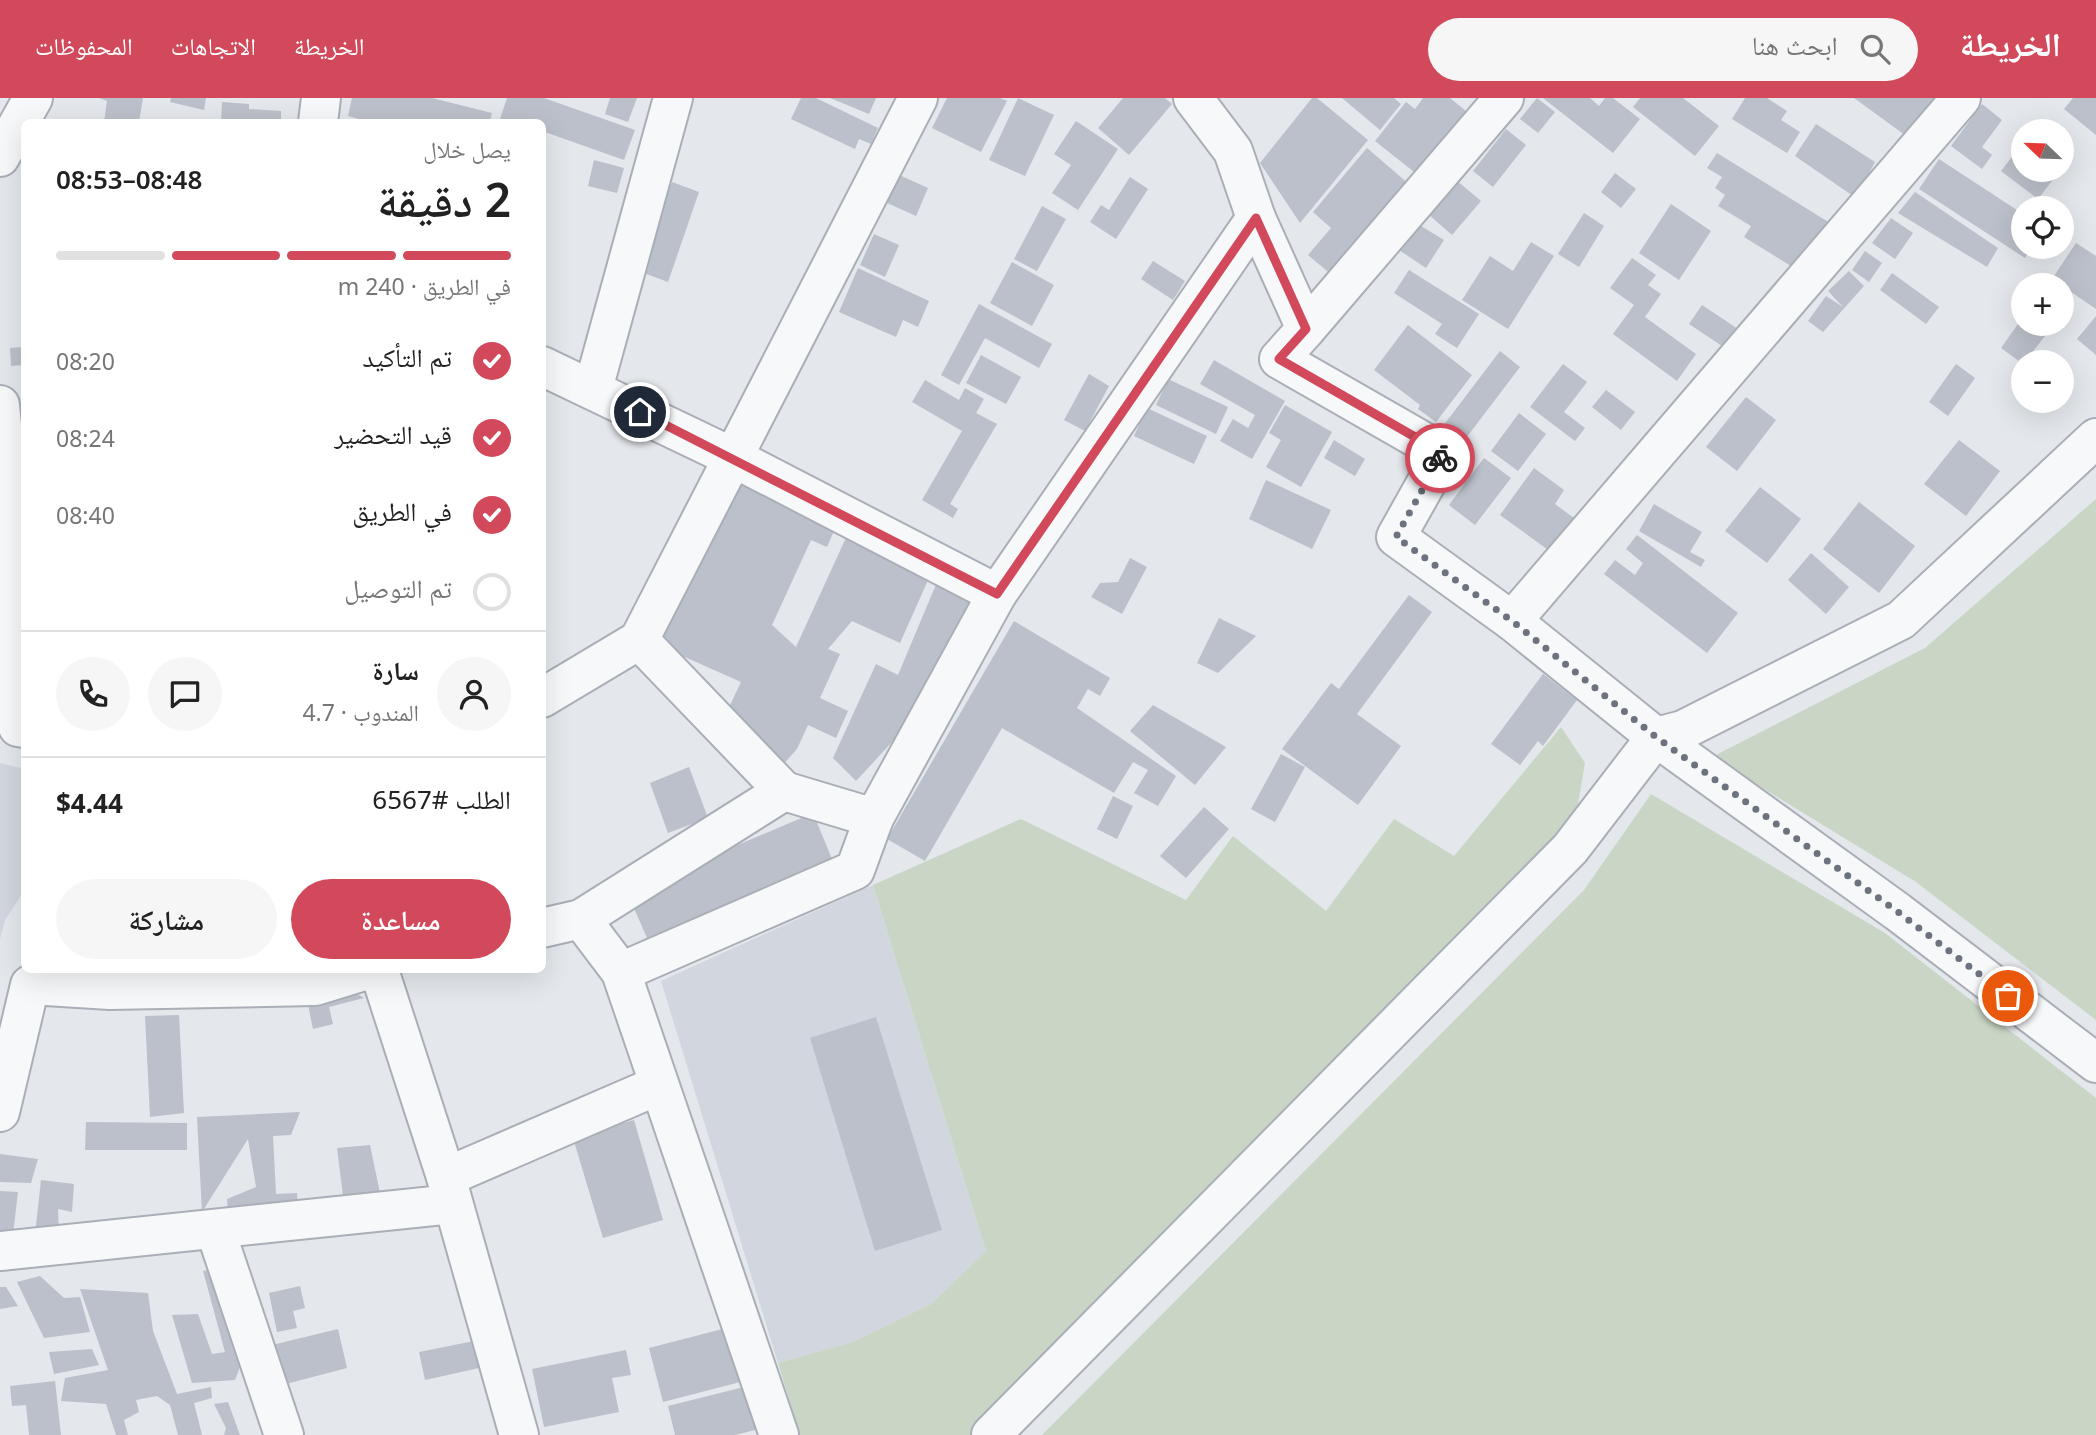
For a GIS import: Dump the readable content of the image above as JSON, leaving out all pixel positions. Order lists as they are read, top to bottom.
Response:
{
  "north": "top left",
  "page": {
    "header": "الخريطة",
    "search": "ابحث هنا",
    "nav": ["الخريطة", "الاتجاهات", "المحفوظات"],
    "map_buttons": ["+", "−"],
    "heading": ["2 دقيقة", "يصل خلال", "08:48–08:53"],
    "panel": [
      "سارة",
      "المندوب · 4.7",
      "الطلب #6567",
      "$4.44"
    ],
    "bar": "في الطريق · 240 m",
    "list": [
      ["تم التأكيد", "08:20"],
      ["قيد التحضير", "08:24"],
      ["في الطريق", "08:40"],
      "تم التوصيل"
    ],
    "buttons": ["مساعدة", "مشاركة"]
  }
}
